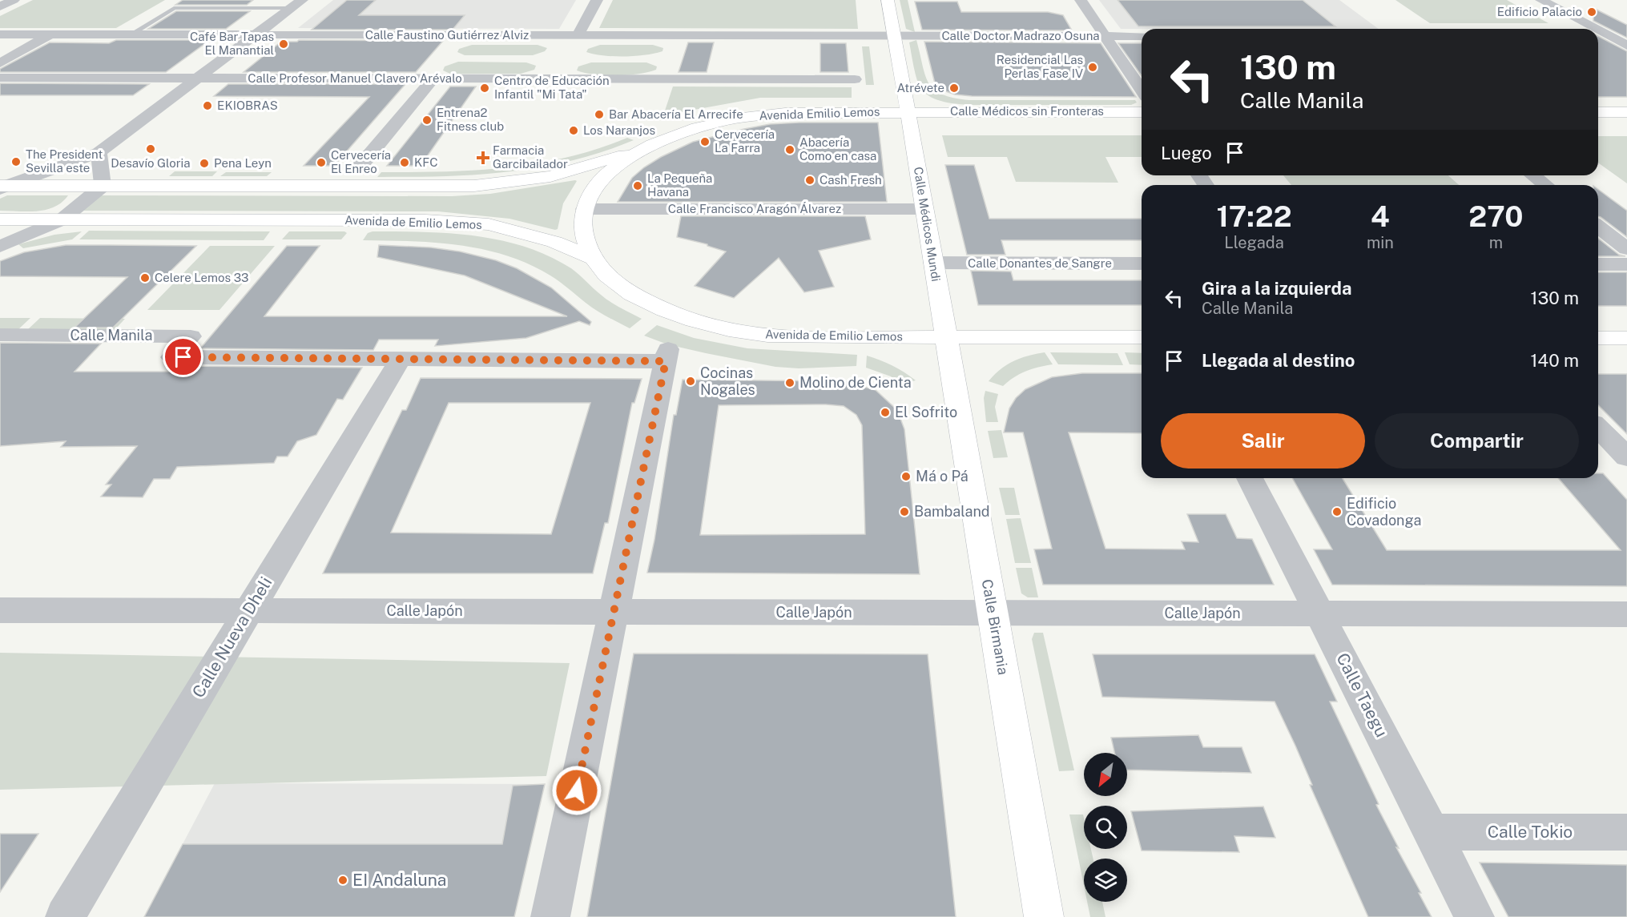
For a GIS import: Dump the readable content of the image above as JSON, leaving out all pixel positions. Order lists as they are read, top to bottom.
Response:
{
  "streets": {
    "street": [
      "Calle Faustino Gutiérrez Alviz",
      "Calle Doctor Madrazo Osuna",
      "Calle Profesor Manuel Clavero Arévalo",
      "Calle Médicos sin Fronteras",
      "Avenida Emilio Lemos",
      "Calle Francisco Aragón Álvarez",
      "Avenida de Emilio Lemos",
      "Calle Médicos Mundi",
      "Calle Donantes de Sangre",
      "Calle Manila",
      "Calle Japón",
      "Calle Birmania",
      "Calle Nueva Dheli",
      "Calle Taegu",
      "Calle Tokio"
    ]
  },
  "crossings": [
    ["Calle Faustino Gutiérrez Alviz", "Calle Doctor Madrazo Osuna"],
    ["Calle Faustino Gutiérrez Alviz", "Calle Médicos Mundi"],
    ["Calle Doctor Madrazo Osuna", "Calle Médicos Mundi"],
    ["Calle Médicos sin Fronteras", "Avenida Emilio Lemos"],
    ["Calle Médicos sin Fronteras", "Calle Médicos Mundi"],
    ["Avenida Emilio Lemos", "Calle Francisco Aragón Álvarez"],
    ["Avenida Emilio Lemos", "Avenida de Emilio Lemos"],
    ["Avenida Emilio Lemos", "Calle Médicos Mundi"],
    ["Calle Francisco Aragón Álvarez", "Calle Médicos Mundi"],
    ["Avenida de Emilio Lemos", "Calle Médicos Mundi"],
    ["Avenida de Emilio Lemos", "Calle Birmania"],
    ["Calle Médicos Mundi", "Calle Donantes de Sangre"],
    ["Calle Médicos Mundi", "Calle Birmania"],
    ["Calle Manila", "Calle Japón"],
    ["Calle Manila", "Calle Nueva Dheli"],
    ["Calle Japón", "Calle Birmania"],
    ["Calle Japón", "Calle Nueva Dheli"],
    ["Calle Japón", "Calle Taegu"],
    ["Calle Taegu", "Calle Tokio"]
  ],
  "places": {
    "other": [
      "Edificio Palacio",
      "Café Bar Tapas El Manantial",
      "Residencial Las Perlas Fase IV",
      "Centro de Educación Infantil \"Mi Tata\"",
      "Atrévete",
      "EKIOBRAS",
      "Bar Abacería El Arrecife",
      "Entrena2 Fitness club",
      "Los Naranjos",
      "Cervecería La Farra",
      "Desavío Gloria",
      "Abacería Como en casa",
      "The President Sevilla este",
      "Cervecería El Enreo",
      "KFC",
      "Pena Leyn",
      "Cash Fresh",
      "La Pequeña Havana",
      "Celere Lemos 33",
      "Cocinas Nogales",
      "Molino de Cienta",
      "El Sofrito",
      "Má o Pá",
      "Bambaland",
      "Edificio Covadonga",
      "EI Andaluna"
    ],
    "health": ["Farmacia Garcibailador"]
  },
  "north": "bottom left",
  "page": {
    "turn": ["130 m", "Calle Manila"],
    "then": "Luego",
    "eta": [
      "17:22",
      "Llegada",
      "4",
      "min",
      "270",
      "m"
    ],
    "list": [
      {
        "name": "Gira a la izquierda",
        "note": "Calle Manila",
        "value": "130 m"
      },
      {
        "name": "Llegada al destino",
        "value": "140 m"
      }
    ],
    "buttons": ["Salir", "Compartir"]
  }
}
